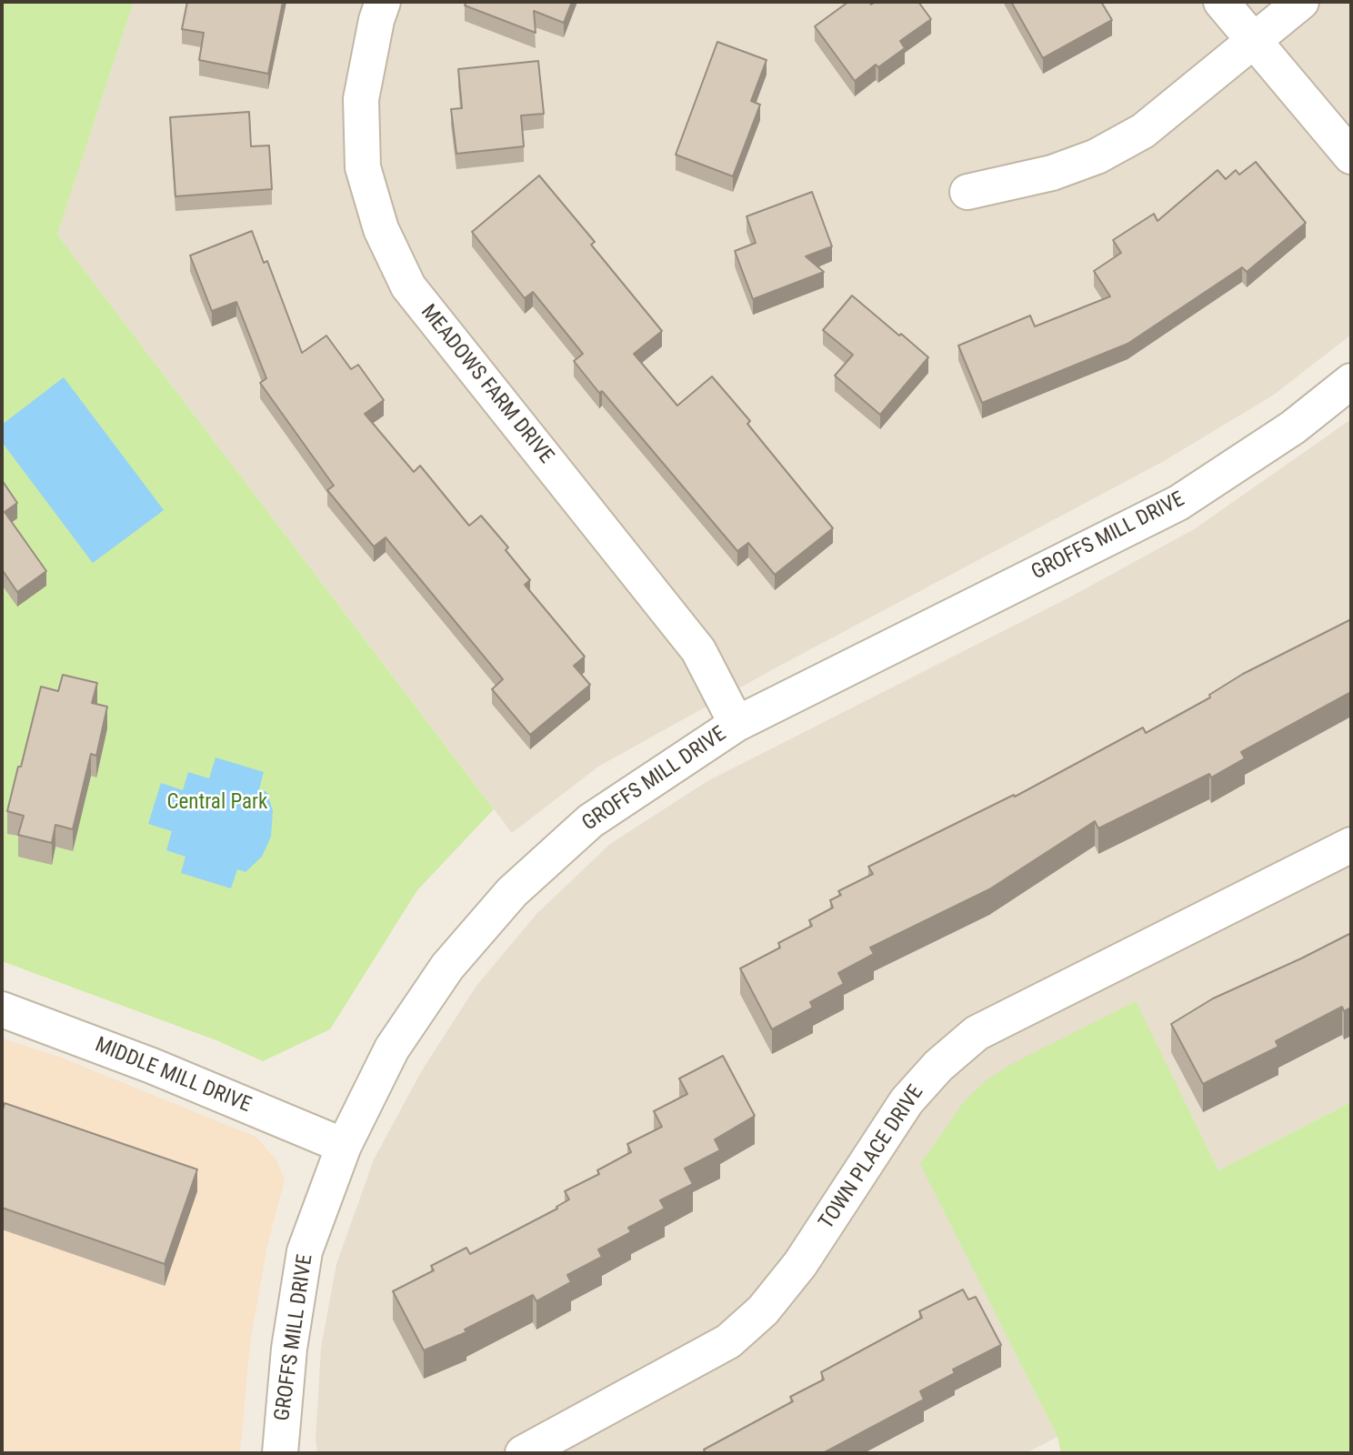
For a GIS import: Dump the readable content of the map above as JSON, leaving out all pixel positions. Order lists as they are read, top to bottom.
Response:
{
  "streets": {
    "street": [
      "MEADOWS FARM DRIVE",
      "GROFFS MILL DRIVE",
      "MIDDLE MILL DRIVE",
      "TOWN PLACE DRIVE"
    ]
  },
  "crossings": [
    ["MEADOWS FARM DRIVE", "GROFFS MILL DRIVE"],
    ["GROFFS MILL DRIVE", "MIDDLE MILL DRIVE"]
  ],
  "parks": ["Central Park"]
}
